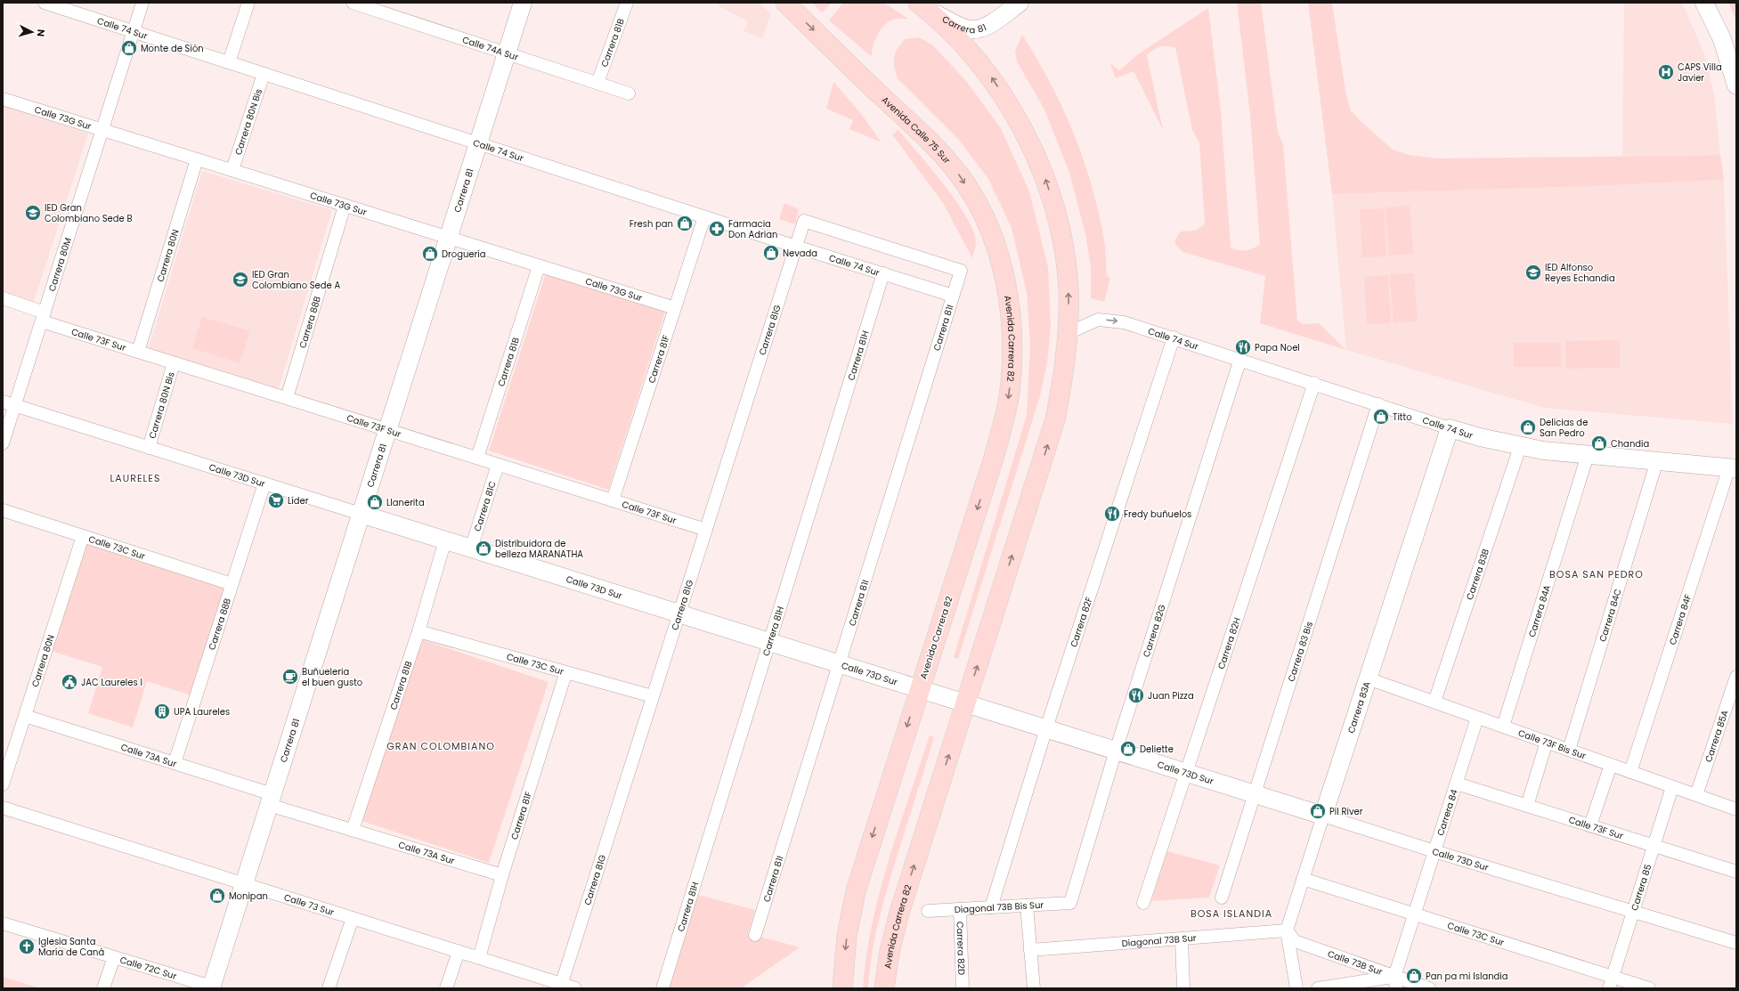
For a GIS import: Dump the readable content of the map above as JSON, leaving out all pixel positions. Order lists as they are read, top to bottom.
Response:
{
  "streets": {
    "main road": ["Avenida Calle 75 Sur", "Avenida Carrera 82"],
    "street": [
      "Carrera 81",
      "Calle 74 Sur",
      "Carrera 81B",
      "Calle 74A Sur",
      "Calle 73G Sur",
      "Carrera 80N Bis",
      "Carrera 80N",
      "Carrera 80M",
      "Carrera 88B",
      "Carrera 81I",
      "Carrera 81G",
      "Calle 73F Sur",
      "Carrera 81H",
      "Carrera 81F",
      "Calle 73D Sur",
      "Carrera 81C",
      "Calle 73C Sur",
      "Carrera 83B",
      "Carrera 84A",
      "Carrera 84C",
      "Carrera 84F",
      "Carrera 82F",
      "Carrera 82G",
      "Carrera 82H",
      "Carrera 83 Bis",
      "Carrera 83A",
      "Carrera 85A",
      "Calle 73F Bis Sur",
      "Calle 73A Sur",
      "Carrera 84",
      "Carrera 85",
      "Calle 73 Sur",
      "Diagonal 73B Bis Sur",
      "Diagonal 73B Sur",
      "Carrera 82D",
      "Calle 73B Sur",
      "Calle 72C Sur"
    ]
  },
  "crossings": [
    ["Carrera 81", "Calle 74 Sur"],
    ["Carrera 81", "Calle 74A Sur"],
    ["Carrera 81", "Calle 73G Sur"],
    ["Carrera 81", "Calle 73F Sur"],
    ["Carrera 81", "Calle 73D Sur"],
    ["Carrera 81", "Calle 73A Sur"],
    ["Carrera 81", "Calle 73 Sur"],
    ["Carrera 81", "Calle 72C Sur"],
    ["Calle 74 Sur", "Carrera 80N Bis"],
    ["Calle 74 Sur", "Carrera 80M"],
    ["Calle 74 Sur", "Carrera 81I"],
    ["Calle 74 Sur", "Carrera 81G"],
    ["Calle 74 Sur", "Avenida Carrera 82"],
    ["Calle 74 Sur", "Carrera 81H"],
    ["Calle 74 Sur", "Carrera 81F"],
    ["Calle 74 Sur", "Carrera 83B"],
    ["Calle 74 Sur", "Carrera 84A"],
    ["Calle 74 Sur", "Carrera 84C"],
    ["Calle 74 Sur", "Carrera 84F"],
    ["Calle 74 Sur", "Carrera 82F"],
    ["Calle 74 Sur", "Carrera 82G"],
    ["Calle 74 Sur", "Carrera 82H"],
    ["Calle 74 Sur", "Carrera 83 Bis"],
    ["Calle 74 Sur", "Carrera 83A"],
    ["Carrera 81B", "Calle 74A Sur"],
    ["Carrera 81B", "Calle 73G Sur"],
    ["Carrera 81B", "Calle 73F Sur"],
    ["Carrera 81B", "Calle 73D Sur"],
    ["Carrera 81B", "Calle 73C Sur"],
    ["Carrera 81B", "Calle 73A Sur"],
    ["Calle 73G Sur", "Carrera 80N Bis"],
    ["Calle 73G Sur", "Carrera 80N"],
    ["Calle 73G Sur", "Carrera 80M"],
    ["Calle 73G Sur", "Carrera 88B"],
    ["Calle 73G Sur", "Carrera 81F"],
    ["Carrera 80N Bis", "Calle 73F Sur"],
    ["Carrera 80N Bis", "Calle 73D Sur"],
    ["Avenida Calle 75 Sur", "Avenida Carrera 82"],
    ["Carrera 80N", "Calle 73F Sur"],
    ["Carrera 80N", "Calle 73C Sur"],
    ["Carrera 80N", "Calle 73A Sur"],
    ["Carrera 80M", "Calle 73F Sur"],
    ["Carrera 80M", "Calle 73D Sur"],
    ["Carrera 88B", "Calle 73F Sur"],
    ["Carrera 88B", "Calle 73D Sur"],
    ["Carrera 88B", "Calle 73C Sur"],
    ["Carrera 88B", "Calle 73A Sur"],
    ["Carrera 81I", "Carrera 81G"],
    ["Carrera 81I", "Calle 73D Sur"],
    ["Carrera 81G", "Calle 73F Sur"],
    ["Carrera 81G", "Calle 73D Sur"],
    ["Carrera 81G", "Calle 73C Sur"],
    ["Carrera 81G", "Calle 73 Sur"],
    ["Calle 73F Sur", "Carrera 81F"],
    ["Calle 73F Sur", "Carrera 81C"],
    ["Calle 73F Sur", "Carrera 84"],
    ["Calle 73F Sur", "Carrera 85"],
    ["Avenida Carrera 82", "Calle 73D Sur"],
    ["Carrera 81H", "Calle 73D Sur"],
    ["Carrera 81F", "Calle 73C Sur"],
    ["Carrera 81F", "Calle 73A Sur"],
    ["Carrera 81F", "Calle 73 Sur"],
    ["Calle 73D Sur", "Carrera 81C"],
    ["Calle 73D Sur", "Carrera 82F"],
    ["Calle 73D Sur", "Carrera 82G"],
    ["Calle 73D Sur", "Carrera 82H"],
    ["Calle 73D Sur", "Carrera 83 Bis"],
    ["Calle 73D Sur", "Carrera 83A"],
    ["Calle 73D Sur", "Carrera 84"],
    ["Calle 73D Sur", "Carrera 85"],
    ["Calle 73C Sur", "Carrera 83A"],
    ["Calle 73C Sur", "Carrera 84"],
    ["Calle 73C Sur", "Carrera 85"],
    ["Carrera 83B", "Calle 73F Bis Sur"],
    ["Carrera 84A", "Calle 73F Bis Sur"],
    ["Carrera 84C", "Calle 73F Bis Sur"],
    ["Carrera 84F", "Calle 73F Bis Sur"],
    ["Carrera 82F", "Diagonal 73B Bis Sur"],
    ["Carrera 82G", "Diagonal 73B Bis Sur"],
    ["Carrera 83A", "Calle 73F Bis Sur"],
    ["Carrera 83A", "Diagonal 73B Sur"],
    ["Carrera 83A", "Calle 73B Sur"],
    ["Carrera 85A", "Calle 73F Bis Sur"],
    ["Calle 73F Bis Sur", "Carrera 84"],
    ["Calle 73F Bis Sur", "Carrera 85"],
    ["Carrera 84", "Calle 73B Sur"],
    ["Diagonal 73B Bis Sur", "Carrera 82D"],
    ["Diagonal 73B Sur", "Calle 73B Sur"]
  ],
  "districts": [
    "LAURELES",
    "BOSA SAN PEDRO",
    "GRAN COLOMBIANO",
    "BOSA ISLANDIA"
  ],
  "places": {
    "shop": [
      "Monte de Sión",
      "Fresh pan",
      "Nevada",
      "Droguería",
      "Titto",
      "Delicias de San Pedro",
      "Chandia",
      "Llanerita",
      "Distribuidora de belleza MARANATHA",
      "Deliette",
      "Pil River",
      "Monipan",
      "Pan pa mi Islandia"
    ],
    "hospital": ["CAPS Villa Javier"],
    "school or university": ["IED Gran Colombiano Sede B", "IED Alfonso Reyes Echandía", "IED Gran Colombiano Sede A"],
    "pharmacy": ["Farmacia Don Adrian"],
    "restaurant": ["Papa Noel", "Fredy buñuelos", "Juan Pizza"],
    "supermarket": ["Líder"],
    "cafe": ["Buñueleria el buen gusto"],
    "public building": ["JAC Laureles I"],
    "building": ["UPA Laureles"],
    "church": ["Iglesia Santa María de Caná"]
  },
  "north": "right"
}
